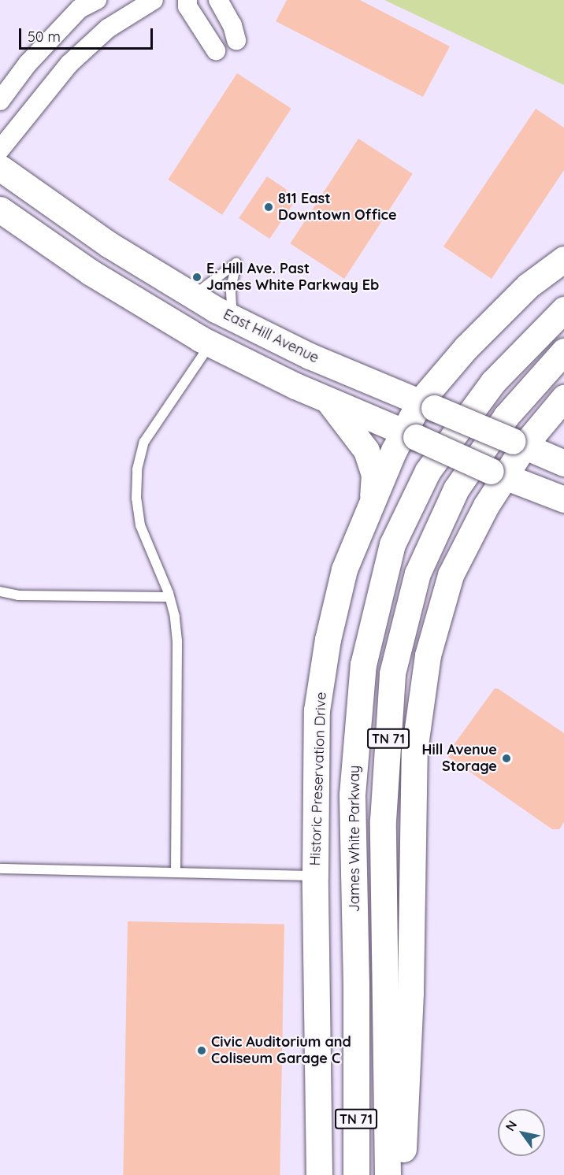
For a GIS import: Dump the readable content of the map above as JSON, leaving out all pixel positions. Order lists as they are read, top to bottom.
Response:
{
  "streets": {
    "main road": [
      "East Hill Avenue",
      "TN 71",
      "Historic Preservation Drive",
      "James White Parkway"
    ]
  },
  "crossings": [
    ["East Hill Avenue", "Historic Preservation Drive"]
  ],
  "places": [
    "811 East Downtown Office",
    "E. Hill Ave. Past James White Parkway Eb",
    "Hill Avenue Storage",
    "Civic Auditorium and Coliseum Garage C"
  ],
  "scale_bar": "50 m",
  "north": "top left"
}
